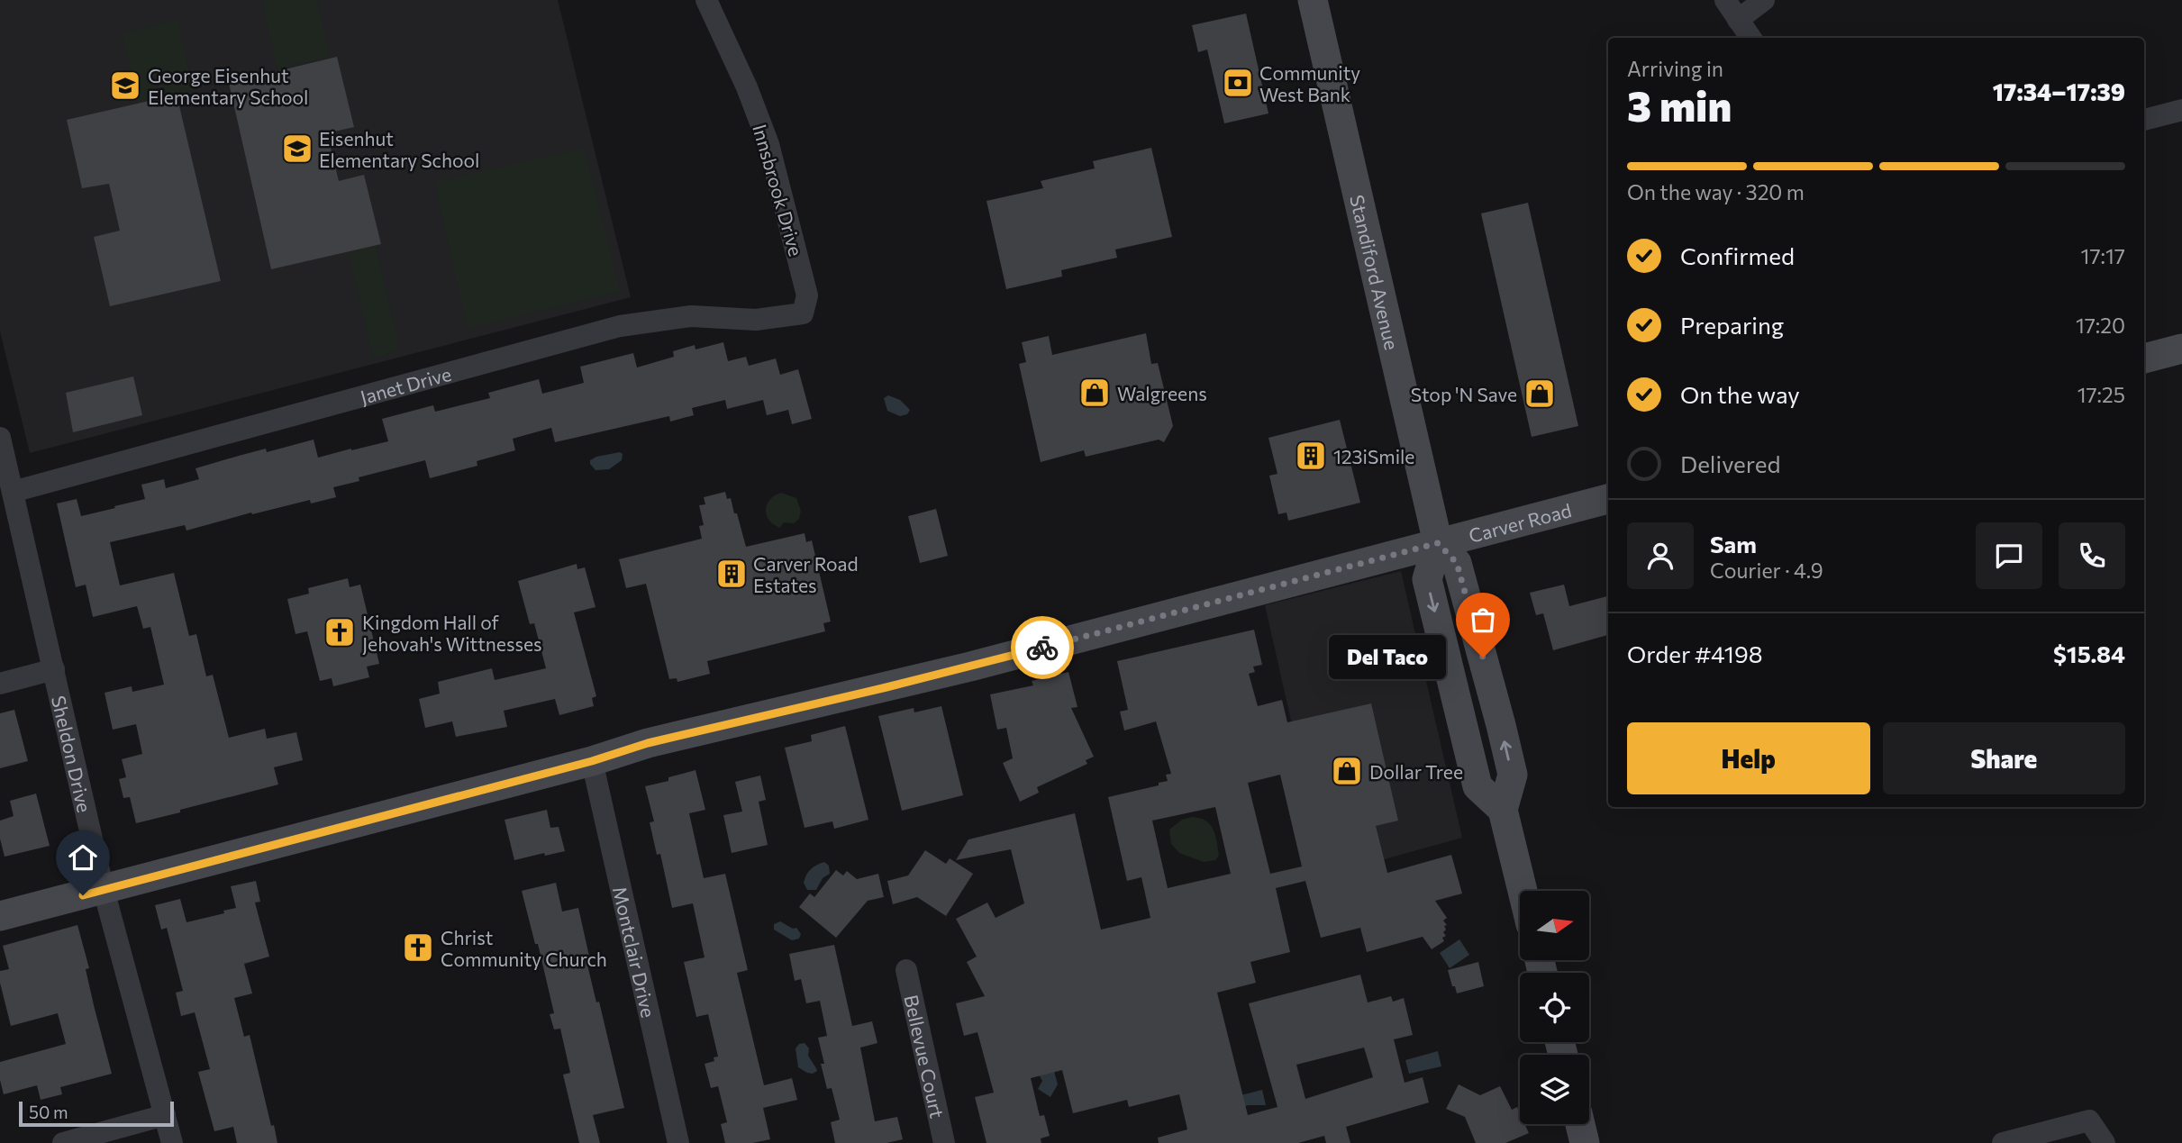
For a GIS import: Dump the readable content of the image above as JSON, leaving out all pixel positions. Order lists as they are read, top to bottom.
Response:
{
  "streets": {
    "street": [
      "Innsbrook Drive",
      "Standiford Avenue",
      "Janet Drive",
      "Carver Road",
      "Sheldon Drive",
      "Montclair Drive",
      "Bellevue Court"
    ]
  },
  "crossings": [
    ["Innsbrook Drive", "Janet Drive"],
    ["Standiford Avenue", "Carver Road"],
    ["Janet Drive", "Sheldon Drive"],
    ["Carver Road", "Sheldon Drive"],
    ["Carver Road", "Montclair Drive"]
  ],
  "places": {
    "bank": ["Community West Bank"],
    "school or university": ["George Eisenhut Elementary School", "Eisenhut Elementary School"],
    "shop": ["Walgreens", "Stop 'N Save", "Dollar Tree"],
    "building": ["123iSmile", "Carver Road Estates"],
    "church": ["Kingdom Hall of Jehovah's Wittnesses", "Christ Community Church"],
    "other": ["Del Taco"]
  },
  "scale_bar": "50 m",
  "north": "right",
  "page": {
    "heading": ["3 min", "Arriving in", "17:34–17:39"],
    "panel": [
      "Sam",
      "Courier · 4.9",
      "Order #4198",
      "$15.84"
    ],
    "bar": "On the way · 320 m",
    "list": [
      ["Confirmed", "17:17"],
      ["Preparing", "17:20"],
      ["On the way", "17:25"],
      "Delivered"
    ],
    "bubble": "Del Taco",
    "buttons": ["Help", "Share"],
    "scale": "50 m"
  }
}
